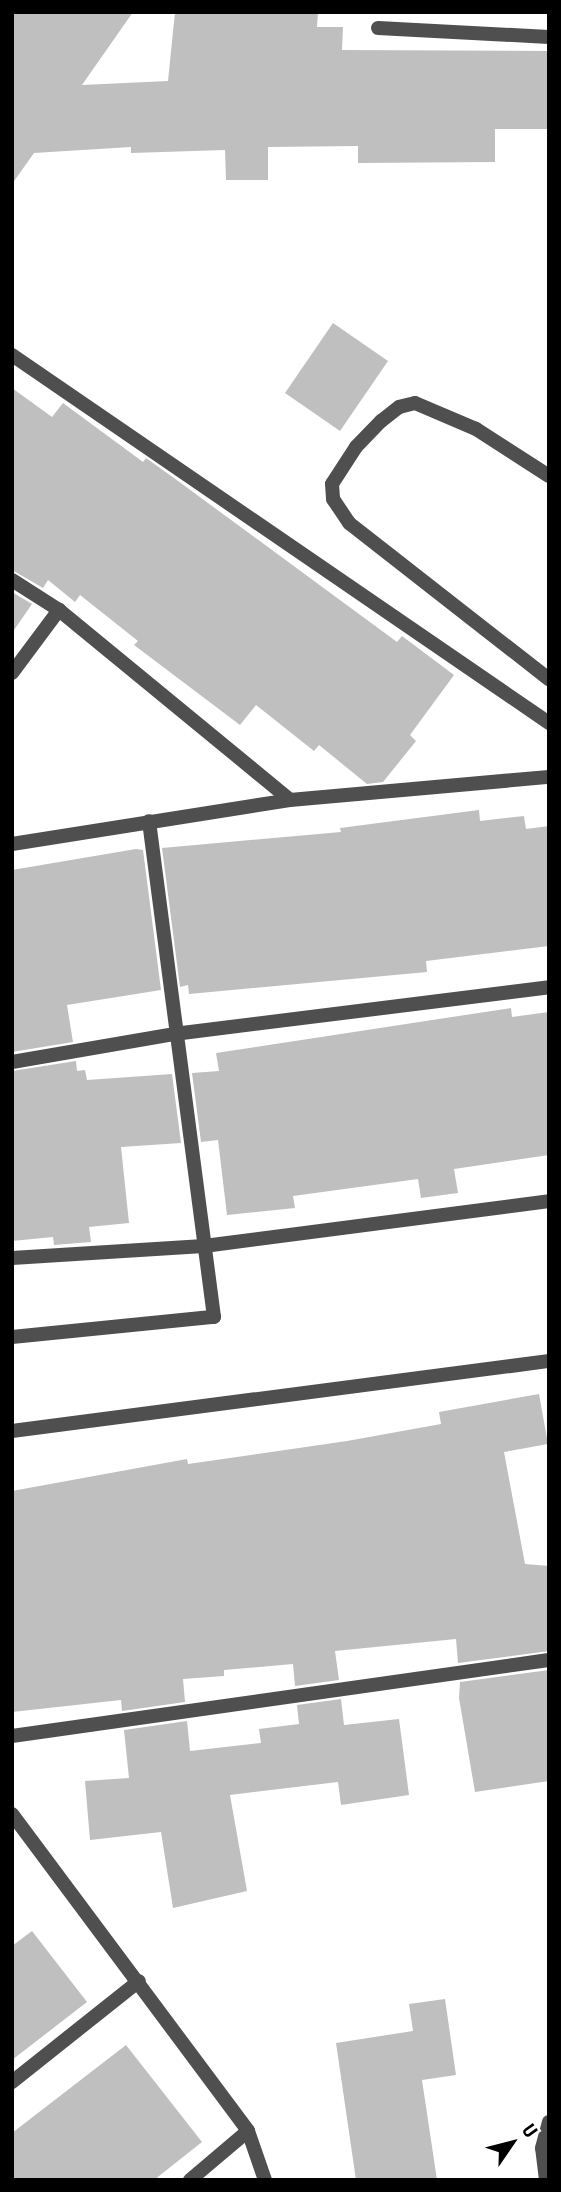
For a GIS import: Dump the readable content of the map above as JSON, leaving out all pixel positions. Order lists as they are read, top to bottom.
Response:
{
  "north": "top right"
}
